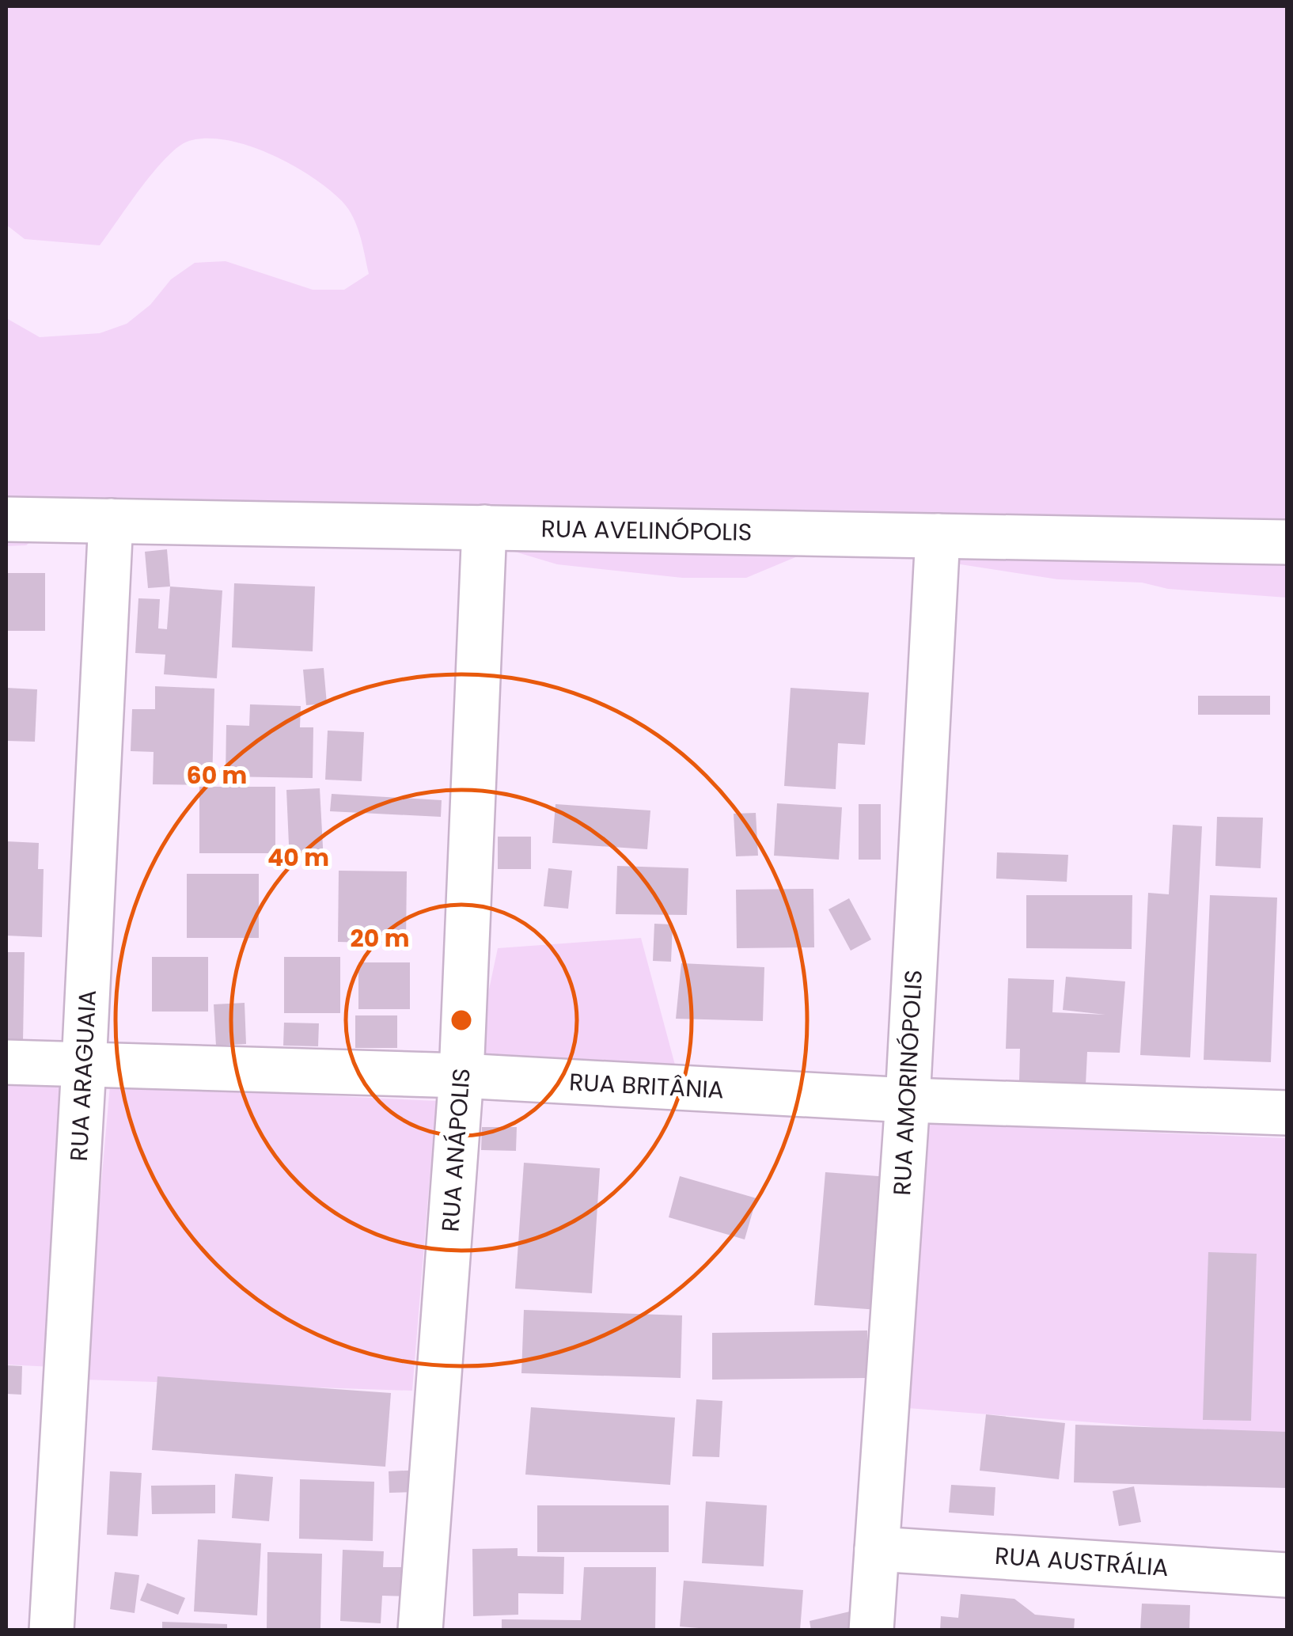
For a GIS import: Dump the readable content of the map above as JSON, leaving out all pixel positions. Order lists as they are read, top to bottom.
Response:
{
  "streets": {
    "street": [
      "RUA AVELINÓPOLIS",
      "RUA ARAGUAIA",
      "RUA AMORINÓPOLIS",
      "RUA BRITÂNIA",
      "RUA ANÁPOLIS",
      "RUA AUSTRÁLIA"
    ]
  },
  "crossings": [
    ["RUA AVELINÓPOLIS", "RUA ARAGUAIA"],
    ["RUA AVELINÓPOLIS", "RUA AMORINÓPOLIS"],
    ["RUA AVELINÓPOLIS", "RUA ANÁPOLIS"],
    ["RUA ARAGUAIA", "RUA BRITÂNIA"],
    ["RUA AMORINÓPOLIS", "RUA BRITÂNIA"],
    ["RUA AMORINÓPOLIS", "RUA AUSTRÁLIA"],
    ["RUA BRITÂNIA", "RUA ANÁPOLIS"]
  ],
  "rings": ["60 m", "40 m", "20 m"]
}
